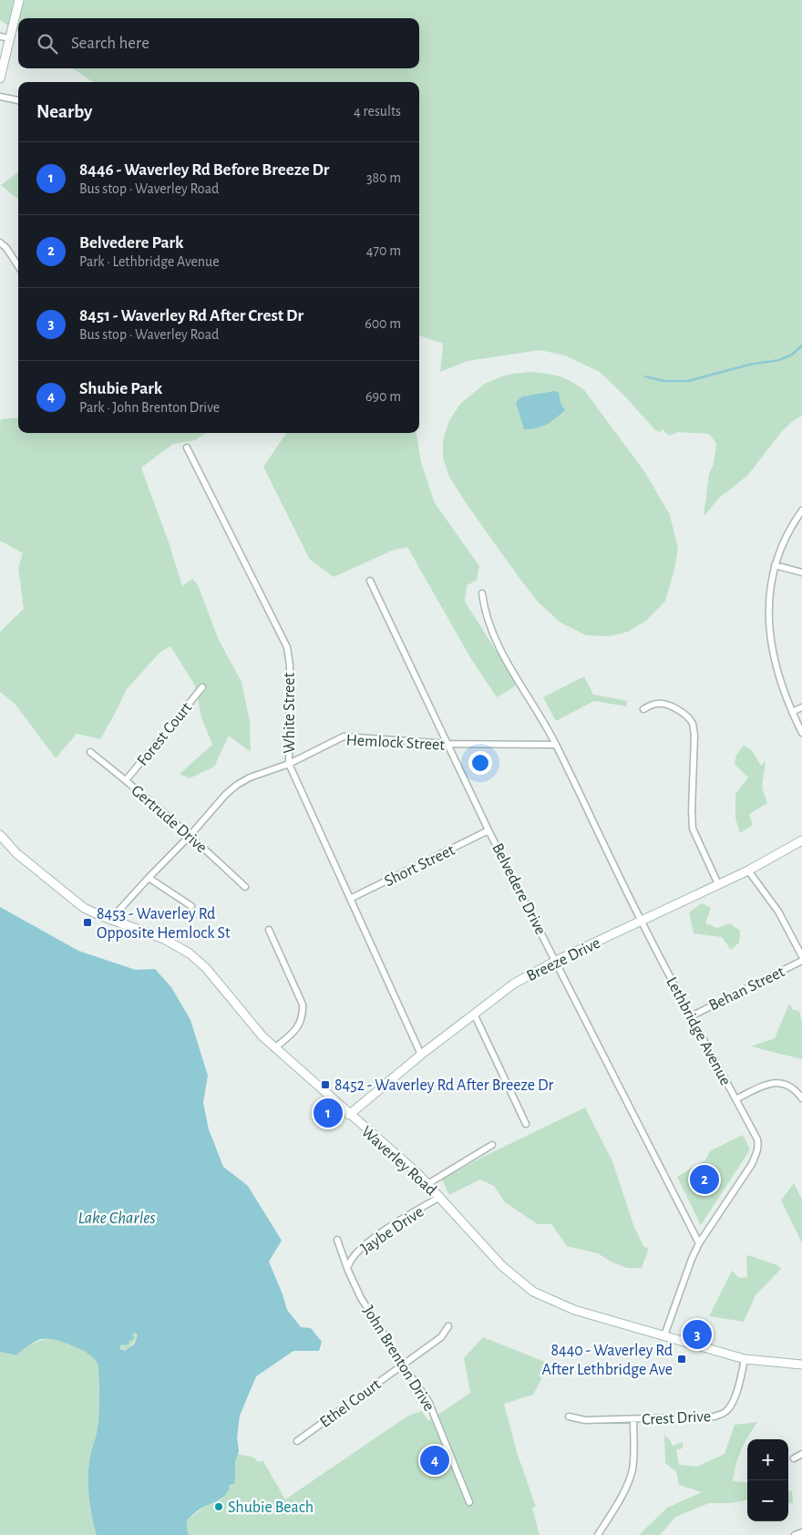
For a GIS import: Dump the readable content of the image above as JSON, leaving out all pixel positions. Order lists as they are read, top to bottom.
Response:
{
  "streets": {
    "main road": ["Breeze Drive", "Waverley Road"],
    "street": [
      "White Street",
      "Forest Court",
      "Hemlock Street",
      "Gertrude Drive",
      "Short Street",
      "Belvedere Drive",
      "Behan Street",
      "Lethbridge Avenue",
      "Jaybe Drive",
      "John Brenton Drive",
      "Ethel Court",
      "Crest Drive"
    ]
  },
  "crossings": [
    ["White Street", "Hemlock Street"],
    ["White Street", "Short Street"],
    ["White Street", "Breeze Drive"],
    ["Forest Court", "Gertrude Drive"],
    ["Hemlock Street", "Gertrude Drive"],
    ["Hemlock Street", "Belvedere Drive"],
    ["Hemlock Street", "Lethbridge Avenue"],
    ["Hemlock Street", "Waverley Road"],
    ["Short Street", "Belvedere Drive"],
    ["Belvedere Drive", "Breeze Drive"],
    ["Belvedere Drive", "Lethbridge Avenue"],
    ["Breeze Drive", "Lethbridge Avenue"],
    ["Breeze Drive", "Waverley Road"],
    ["Behan Street", "Lethbridge Avenue"],
    ["Lethbridge Avenue", "Waverley Road"],
    ["Waverley Road", "Jaybe Drive"],
    ["Waverley Road", "Crest Drive"],
    ["Jaybe Drive", "John Brenton Drive"],
    ["John Brenton Drive", "Ethel Court"]
  ],
  "water": ["Lake Charles"],
  "places": {
    "transit": ["8453 - Waverley Rd Opposite Hemlock St", "8452 - Waverley Rd After Breeze Dr", "8440 - Waverley Rd After Lethbridge Ave"],
    "other": ["Shubie Beach"]
  },
  "page": {
    "search": "Search here",
    "heading": ["Nearby", "4 results"],
    "list": [
      {
        "mark": "1",
        "name": "8446 - Waverley Rd Before Breeze Dr",
        "note": "Bus stop · Waverley Road",
        "value": "380 m"
      },
      {
        "mark": "2",
        "name": "Belvedere Park",
        "note": "Park · Lethbridge Avenue",
        "value": "470 m"
      },
      {
        "mark": "3",
        "name": "8451 - Waverley Rd After Crest Dr",
        "note": "Bus stop · Waverley Road",
        "value": "600 m"
      },
      {
        "mark": "4",
        "name": "Shubie Park",
        "note": "Park · John Brenton Drive",
        "value": "690 m"
      }
    ],
    "pins": [
      "1",
      "2",
      "3",
      "4"
    ],
    "map_buttons": ["+", "−"]
  }
}
